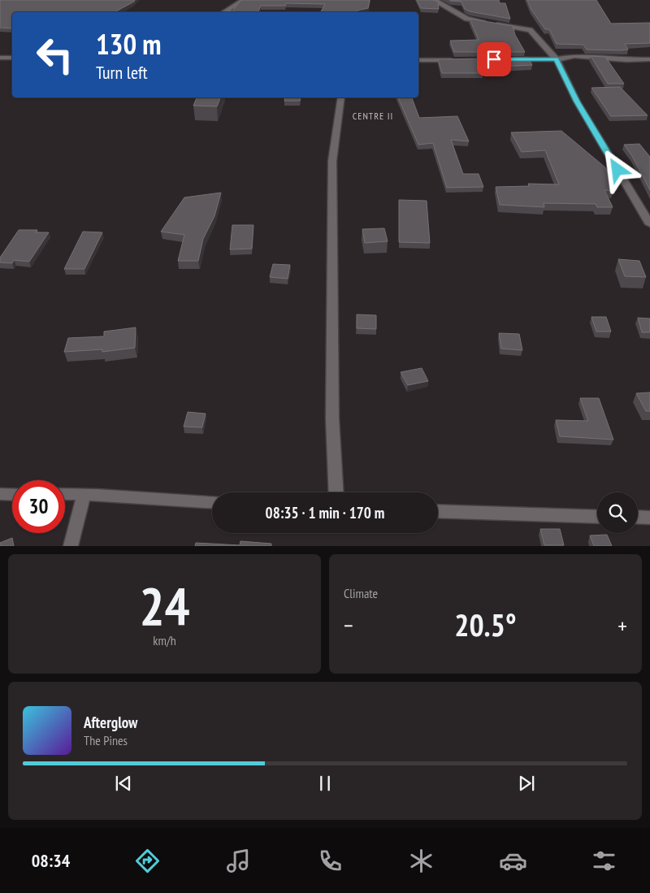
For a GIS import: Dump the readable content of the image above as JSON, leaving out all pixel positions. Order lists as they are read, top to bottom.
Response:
{
  "districts": ["CENTRE II"],
  "page": {
    "turn": ["130 m", "Turn left"],
    "limit": "30",
    "trip": "08:35 · 1 min · 170 m",
    "tile": [
      ["24", "km/h"],
      "Climate"
    ],
    "heat": ["−", "20.5°", "+"],
    "song": ["Afterglow", "The Pines"],
    "tabs": "08:34"
  }
}
